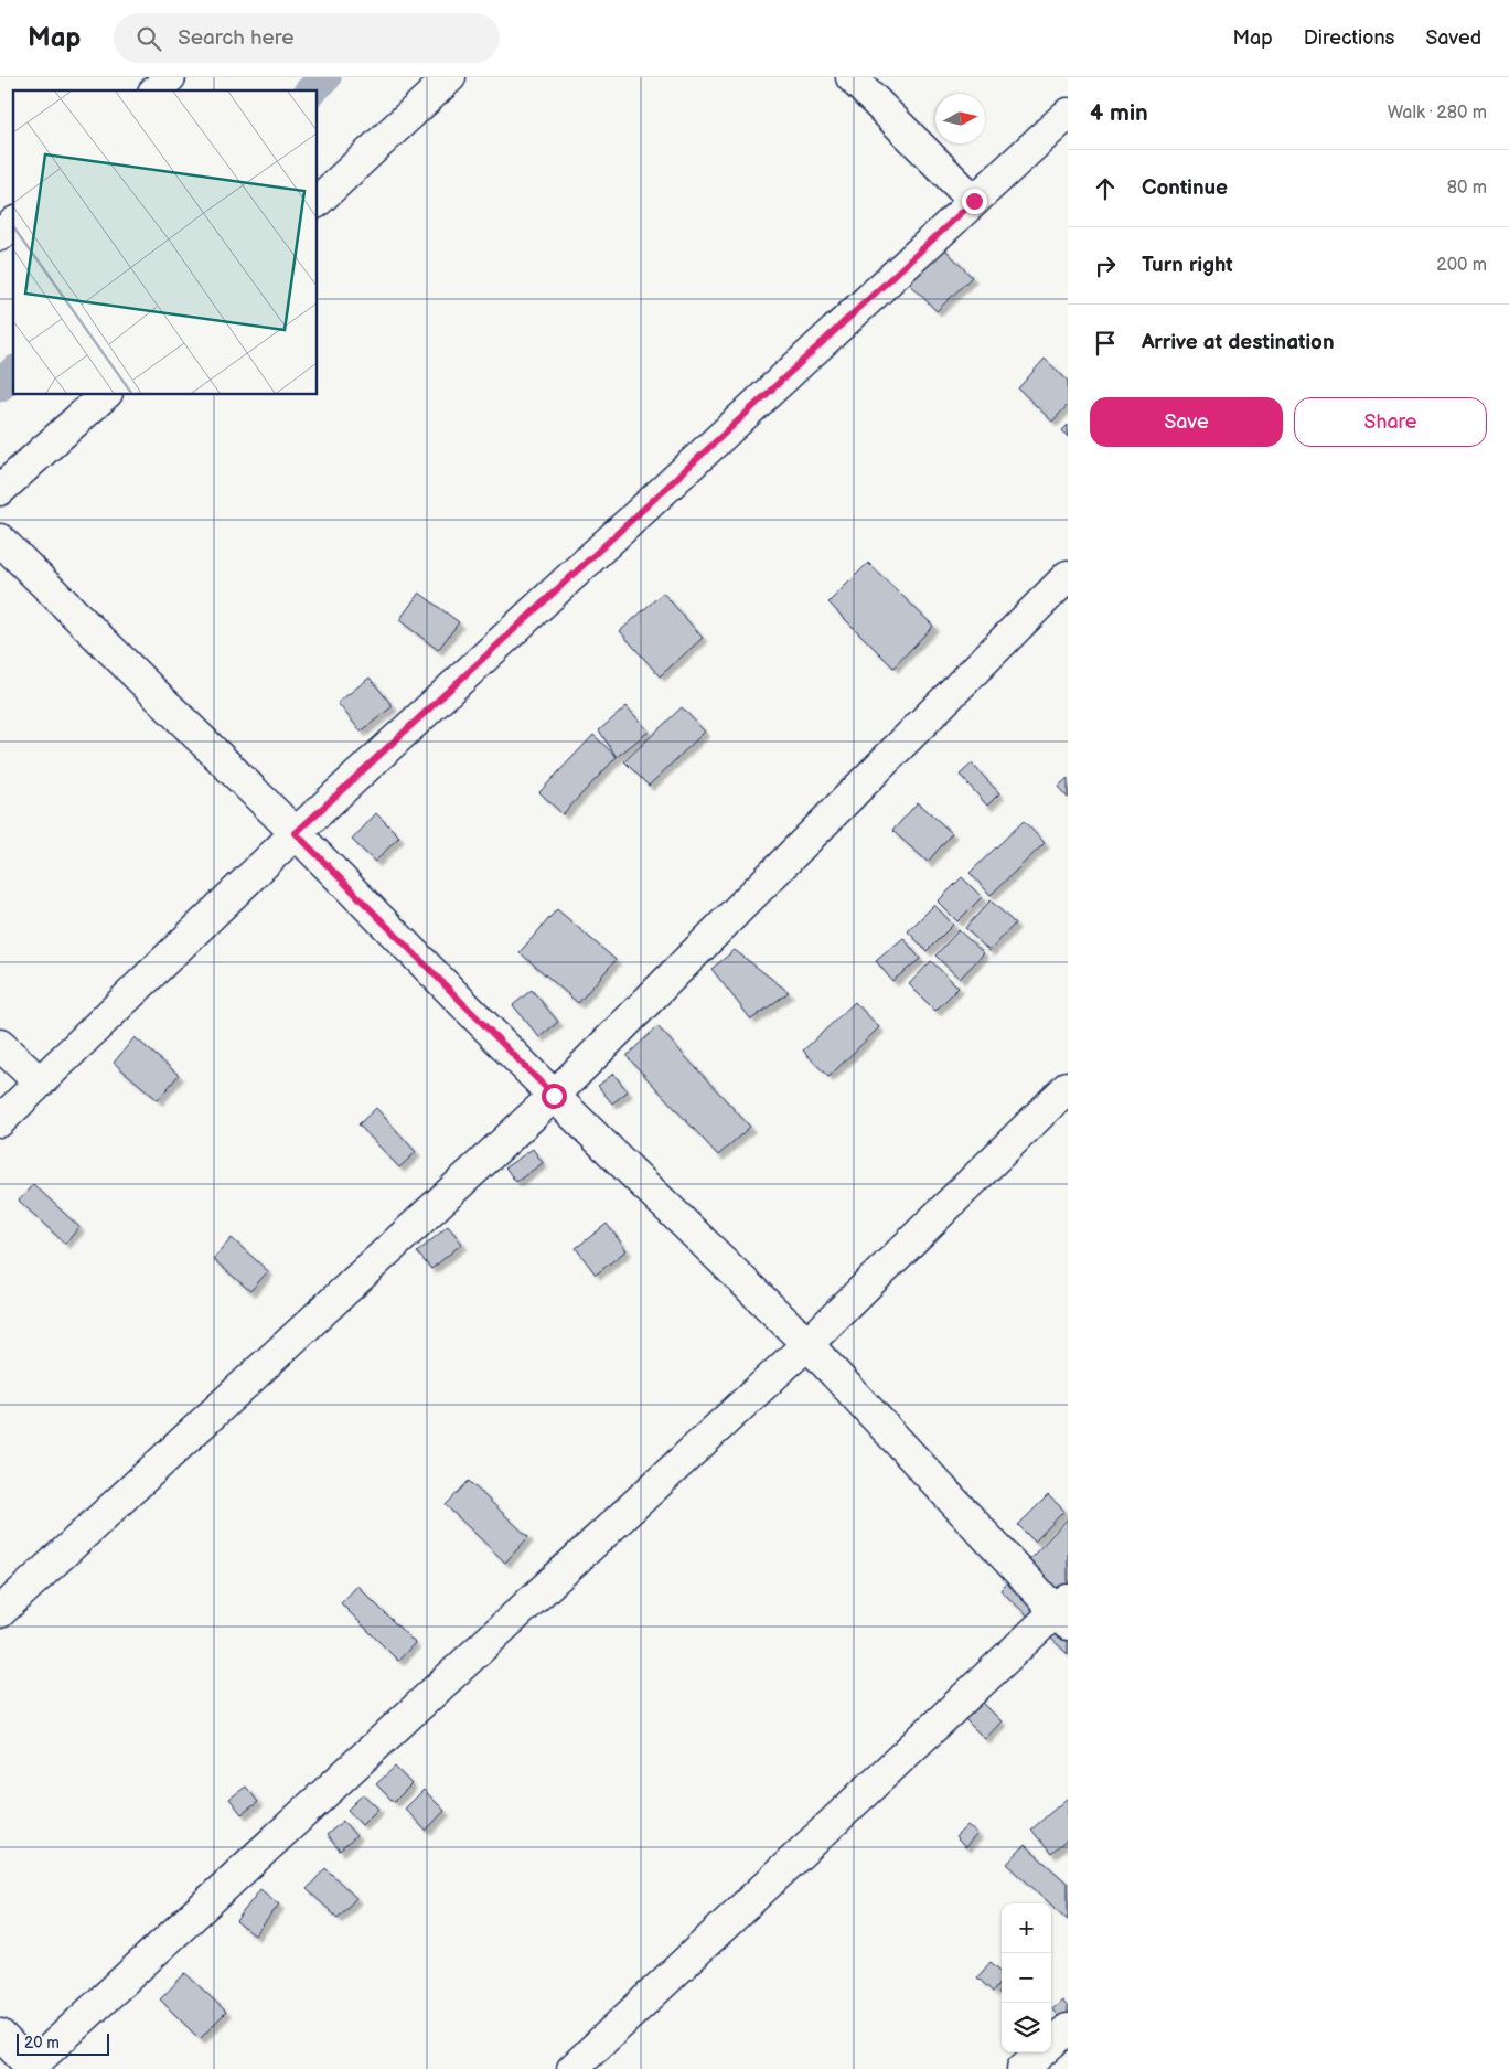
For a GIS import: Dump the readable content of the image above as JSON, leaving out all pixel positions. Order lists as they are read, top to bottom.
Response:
{
  "scale_bar": "20 m",
  "north": "right",
  "page": {
    "header": "Map",
    "search": "Search here",
    "nav": ["Map", "Directions", "Saved"],
    "heading": ["4 min", "Walk · 280 m"],
    "list": [
      ["Continue", "80 m"],
      ["Turn right", "200 m"],
      "Arrive at destination"
    ],
    "buttons": ["Save", "Share"],
    "map_buttons": ["+", "−"],
    "scale": "20 m"
  }
}
